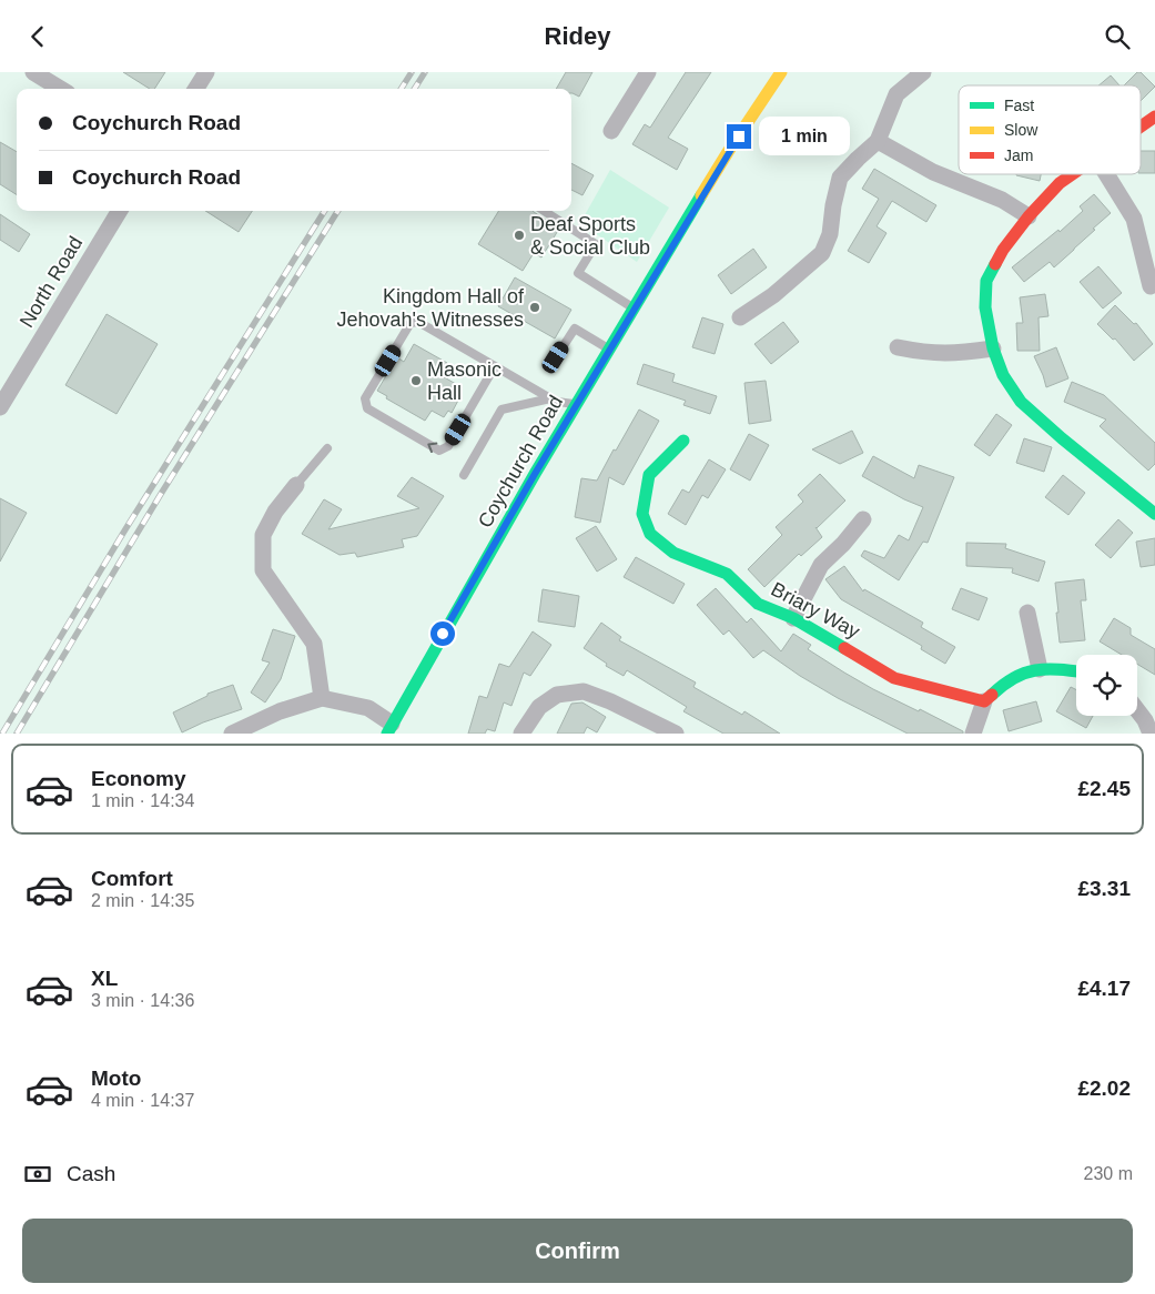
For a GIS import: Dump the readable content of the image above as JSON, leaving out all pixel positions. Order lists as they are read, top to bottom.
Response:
{
  "streets": {
    "street": ["North Road", "Coychurch Road", "Briary Way"]
  },
  "places": ["Deaf Sports & Social Club", "Kingdom Hall of Jehovah's Witnesses", "Masonic Hall"],
  "legend": ["Fast", "Slow", "Jam"],
  "page": {
    "header": "Ridey",
    "banner": ["Coychurch Road", "Coychurch Road"],
    "bubble": "1 min",
    "list": [
      {
        "name": "Economy",
        "note": "1 min · 14:34",
        "value": "£2.45"
      },
      {
        "name": "Comfort",
        "note": "2 min · 14:35",
        "value": "£3.31"
      },
      {
        "name": "XL",
        "note": "3 min · 14:36",
        "value": "£4.17"
      },
      {
        "name": "Moto",
        "note": "4 min · 14:37",
        "value": "£2.02"
      }
    ],
    "pay": ["Cash", "230 m"],
    "buttons": "Confirm"
  }
}
